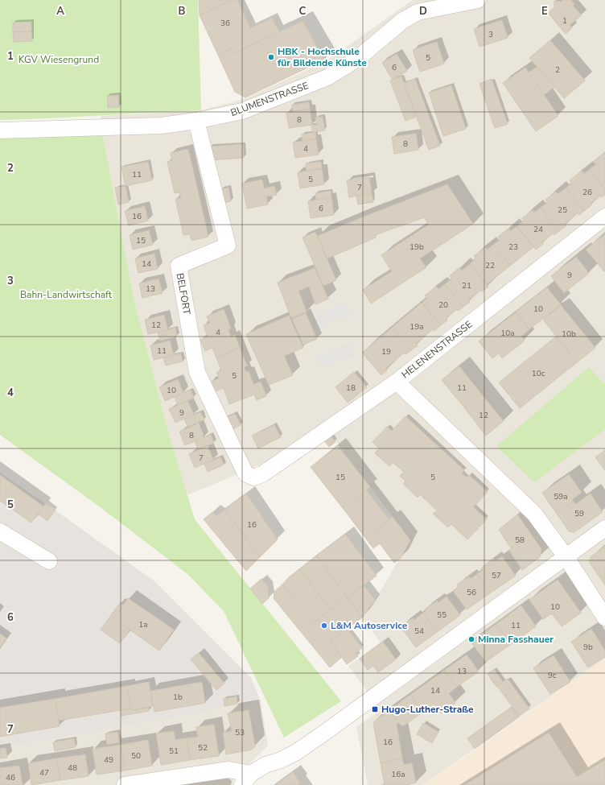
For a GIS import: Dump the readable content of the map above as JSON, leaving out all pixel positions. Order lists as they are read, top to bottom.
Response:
{
  "streets": {
    "street": ["BLUMENSTRASSE", "BELFORT", "HELENENSTRASSE"]
  },
  "crossings": [
    ["BLUMENSTRASSE", "BELFORT"],
    ["BELFORT", "HELENENSTRASSE"]
  ],
  "parks": ["KGV Wiesengrund", "Bahn-Landwirtschaft"],
  "places": {
    "other": ["HBK - Hochschule für Bildende Künste", "L&M Autoservice", "Minna Fasshauer"],
    "transit": ["Hugo-Luther-Straße"]
  },
  "house_numbers": [
    "1",
    "36",
    "3",
    "5",
    "6",
    "2",
    "8",
    "8",
    "4",
    "11",
    "5",
    "7",
    "26",
    "6",
    "25",
    "16",
    "24",
    "15",
    "19b",
    "23",
    "14",
    "22",
    "9",
    "21",
    "13",
    "20",
    "10",
    "12",
    "19a",
    "4",
    "10a",
    "10b",
    "11",
    "19",
    "10c",
    "5",
    "18",
    "11",
    "10",
    "9",
    "12",
    "8",
    "7",
    "15",
    "5",
    "59a",
    "59",
    "16",
    "58",
    "57",
    "56",
    "10",
    "55",
    "1a",
    "11",
    "54",
    "9b",
    "13",
    "9c",
    "14",
    "1b",
    "53",
    "16",
    "52",
    "51",
    "50",
    "49",
    "48",
    "47",
    "16a",
    "46"
  ],
  "grid": {
    "columns": [
      "A",
      "B",
      "C",
      "D",
      "E"
    ],
    "rows": [
      "1",
      "2",
      "3",
      "4",
      "5",
      "6",
      "7"
    ]
  }
}
